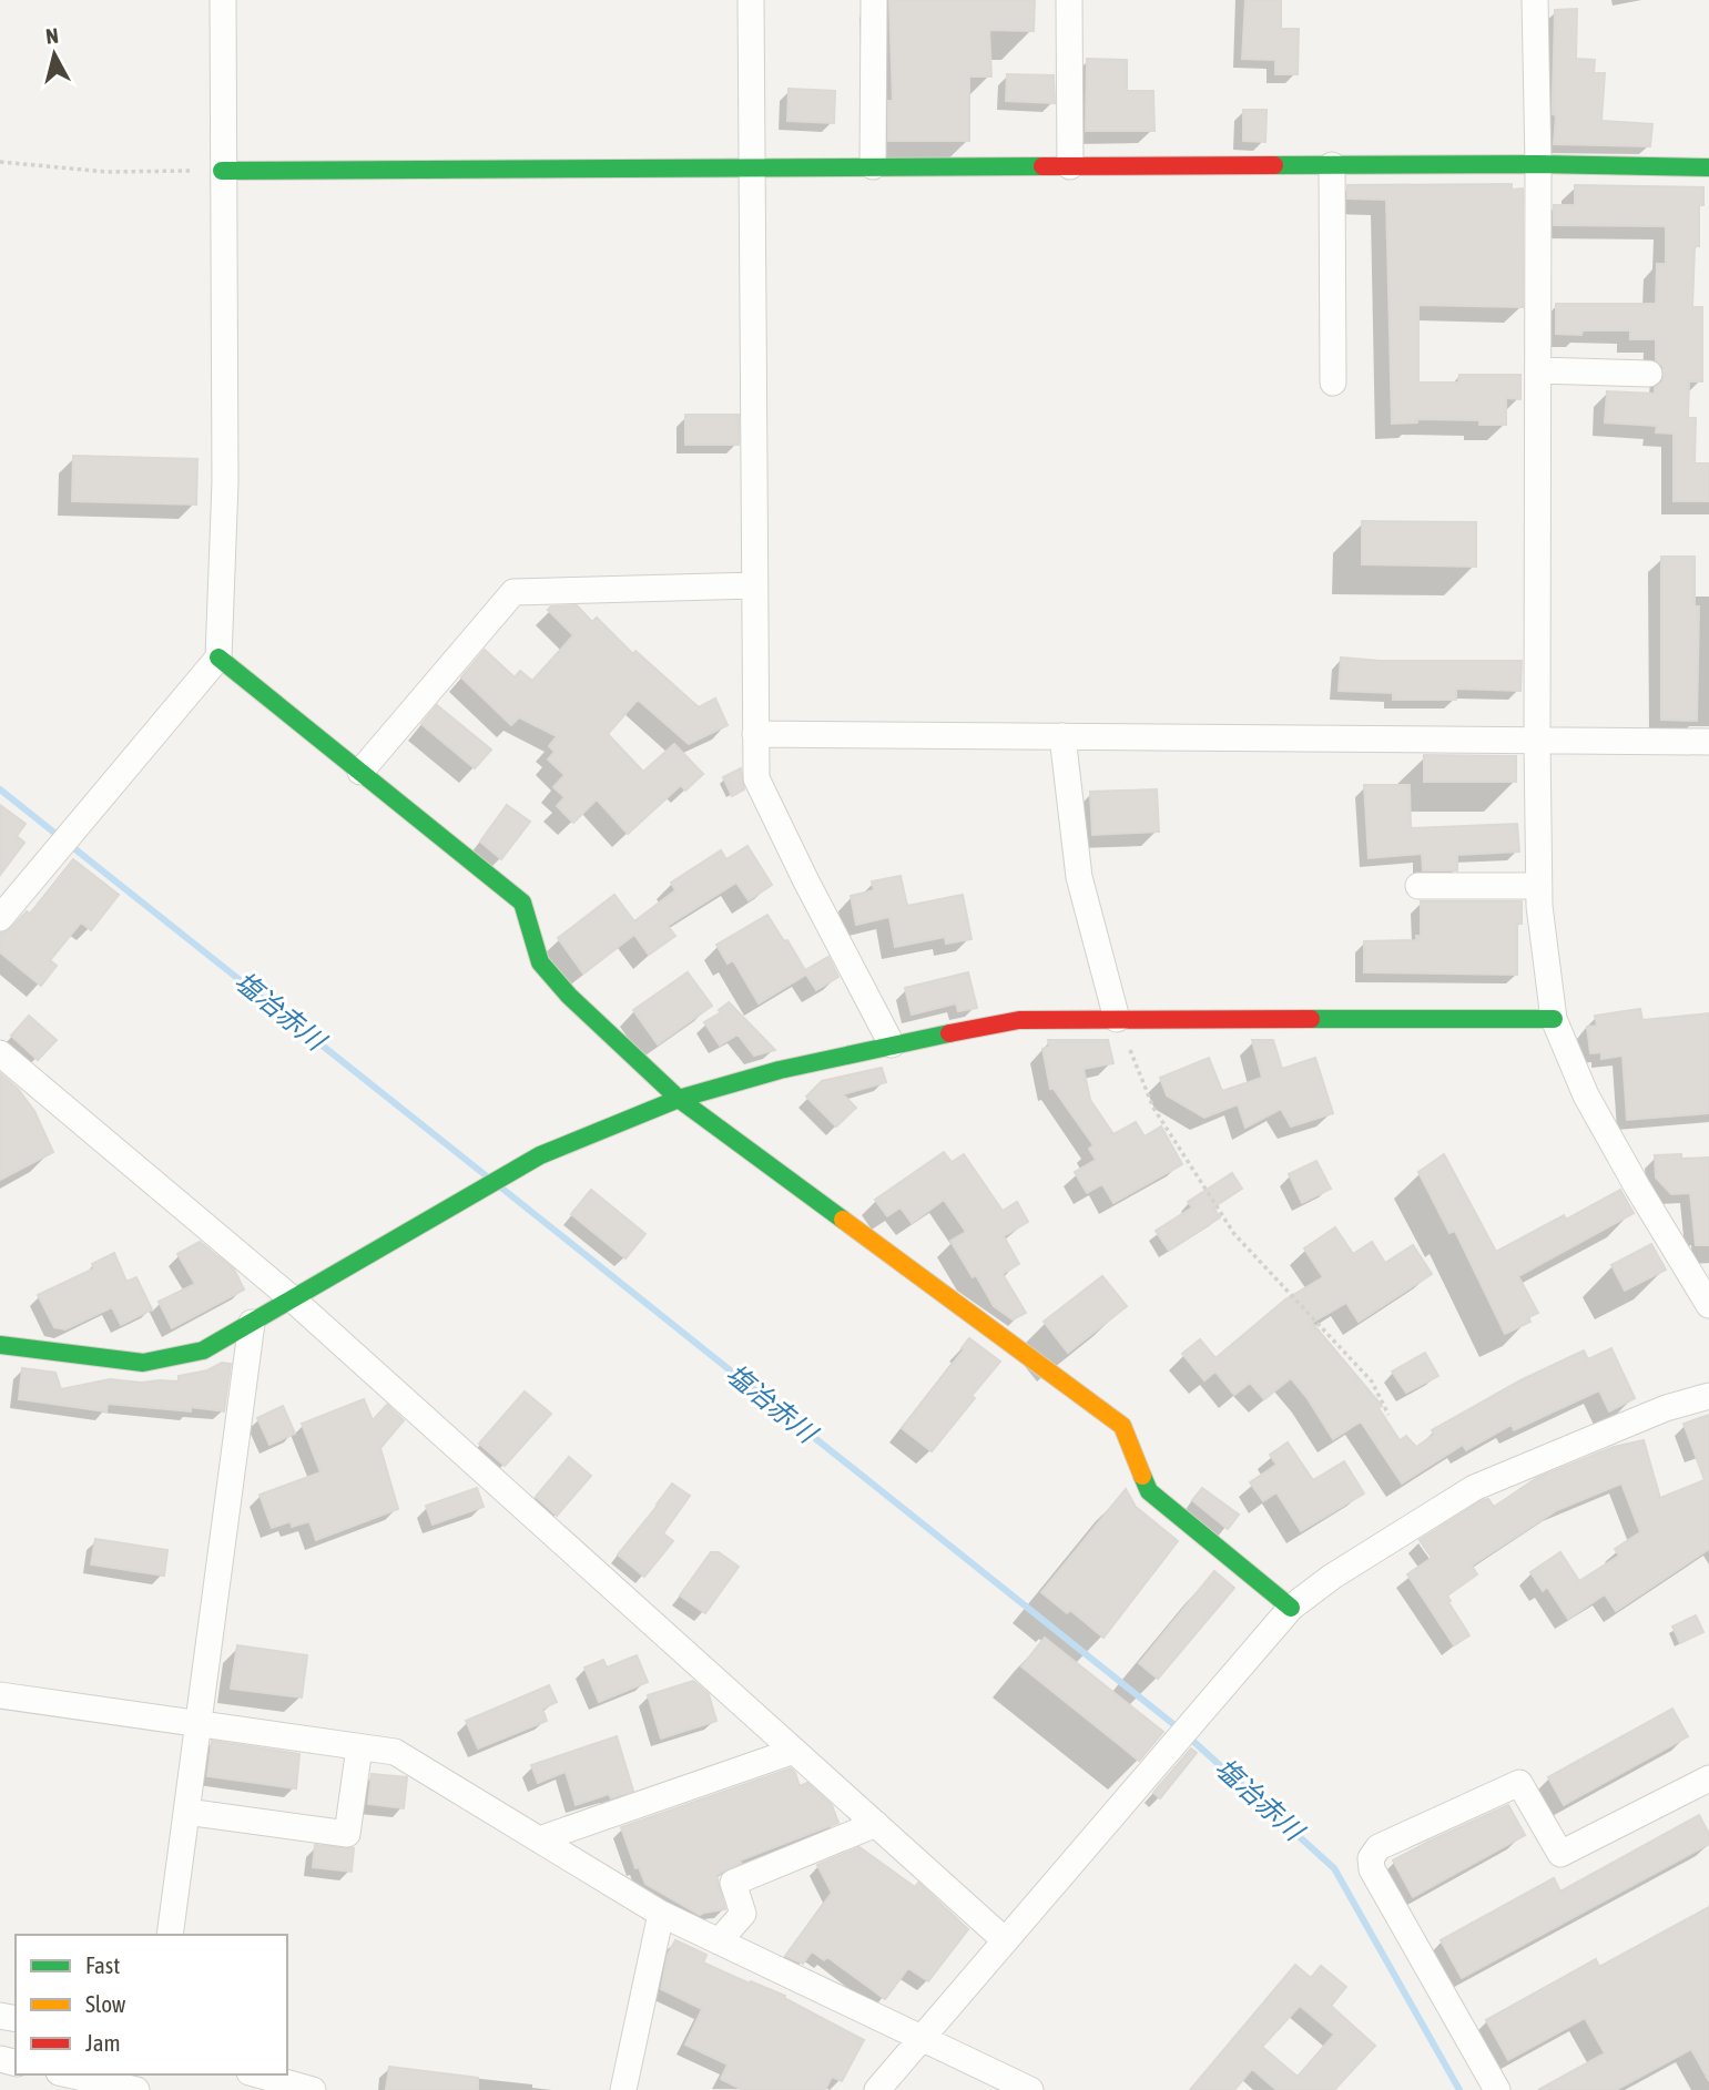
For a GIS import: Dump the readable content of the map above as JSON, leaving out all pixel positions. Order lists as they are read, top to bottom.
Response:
{
  "water": ["塩冶赤川"],
  "legend": ["Fast", "Slow", "Jam"],
  "north": "top"
}
